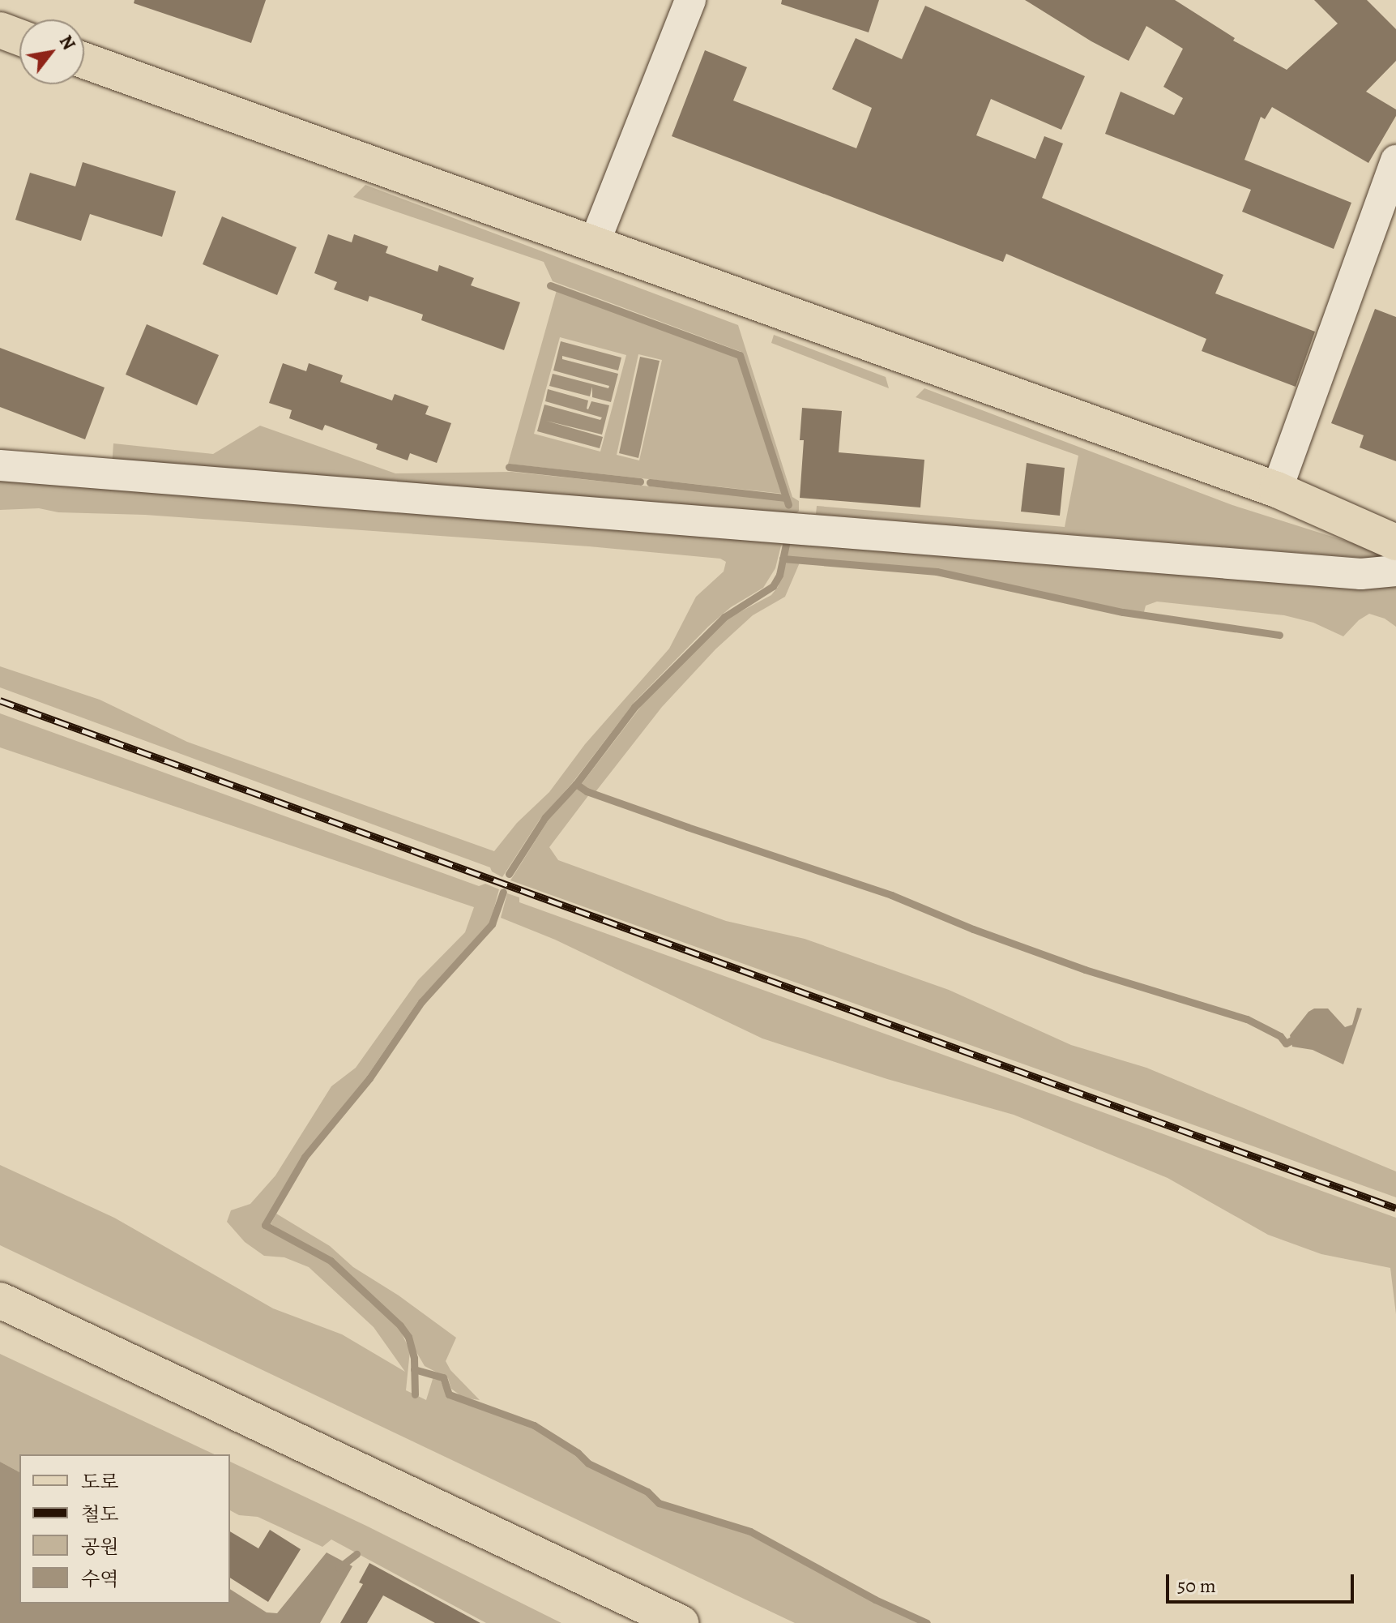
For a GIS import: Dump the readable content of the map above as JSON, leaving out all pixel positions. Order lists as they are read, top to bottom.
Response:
{
  "legend": [
    "도로",
    "철도",
    "공원",
    "수역"
  ],
  "scale_bar": "50 m",
  "north": "top right"
}
